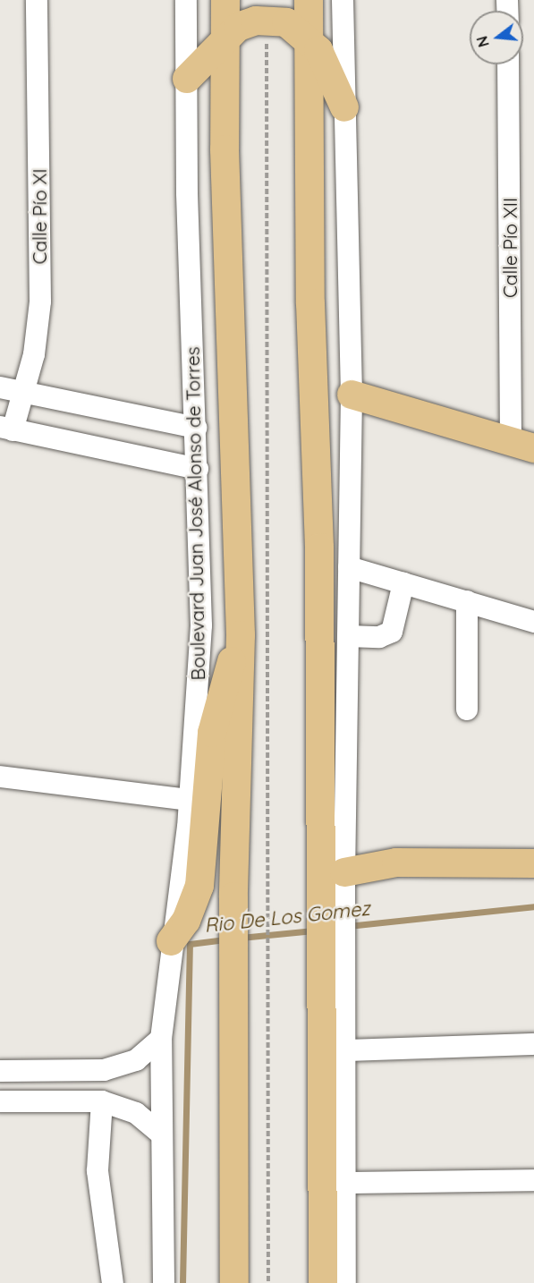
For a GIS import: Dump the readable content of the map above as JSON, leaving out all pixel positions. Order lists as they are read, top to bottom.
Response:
{
  "streets": {
    "street": ["Calle Pío XI", "Calle Pío XII", "Boulevard Juan José Alonso de Torres"]
  },
  "water": ["Rio De Los Gomez"],
  "north": "left"
}
